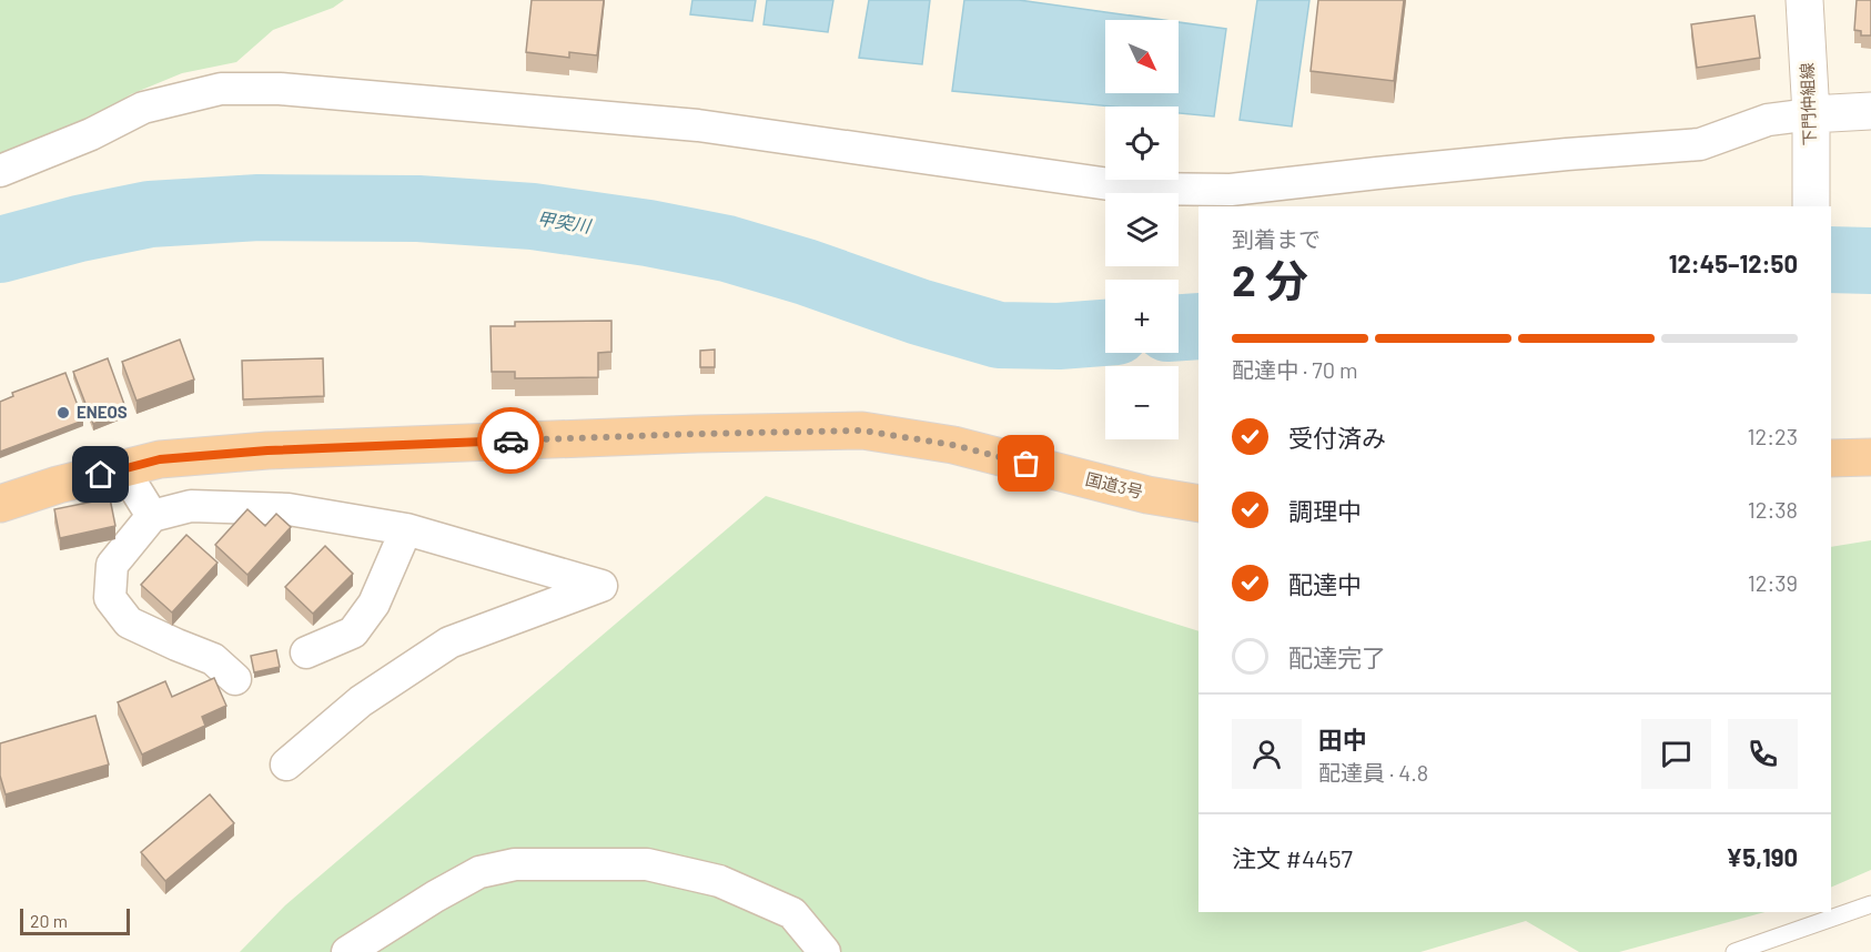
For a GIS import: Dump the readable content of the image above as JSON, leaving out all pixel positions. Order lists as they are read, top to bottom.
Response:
{
  "streets": {
    "highway": ["国道3号"],
    "street": ["下門仲組線"]
  },
  "water": ["甲突川"],
  "places": ["ENEOS"],
  "scale_bar": "20 m",
  "north": "bottom right",
  "page": {
    "map_buttons": ["+", "−"],
    "heading": ["2 分", "到着まで", "12:45–12:50"],
    "panel": [
      "田中",
      "配達員 · 4.8",
      "注文 #4457",
      "¥5,190"
    ],
    "bar": "配達中 · 70 m",
    "list": [
      ["受付済み", "12:23"],
      ["調理中", "12:38"],
      ["配達中", "12:39"],
      "配達完了"
    ],
    "scale": "20 m"
  }
}
